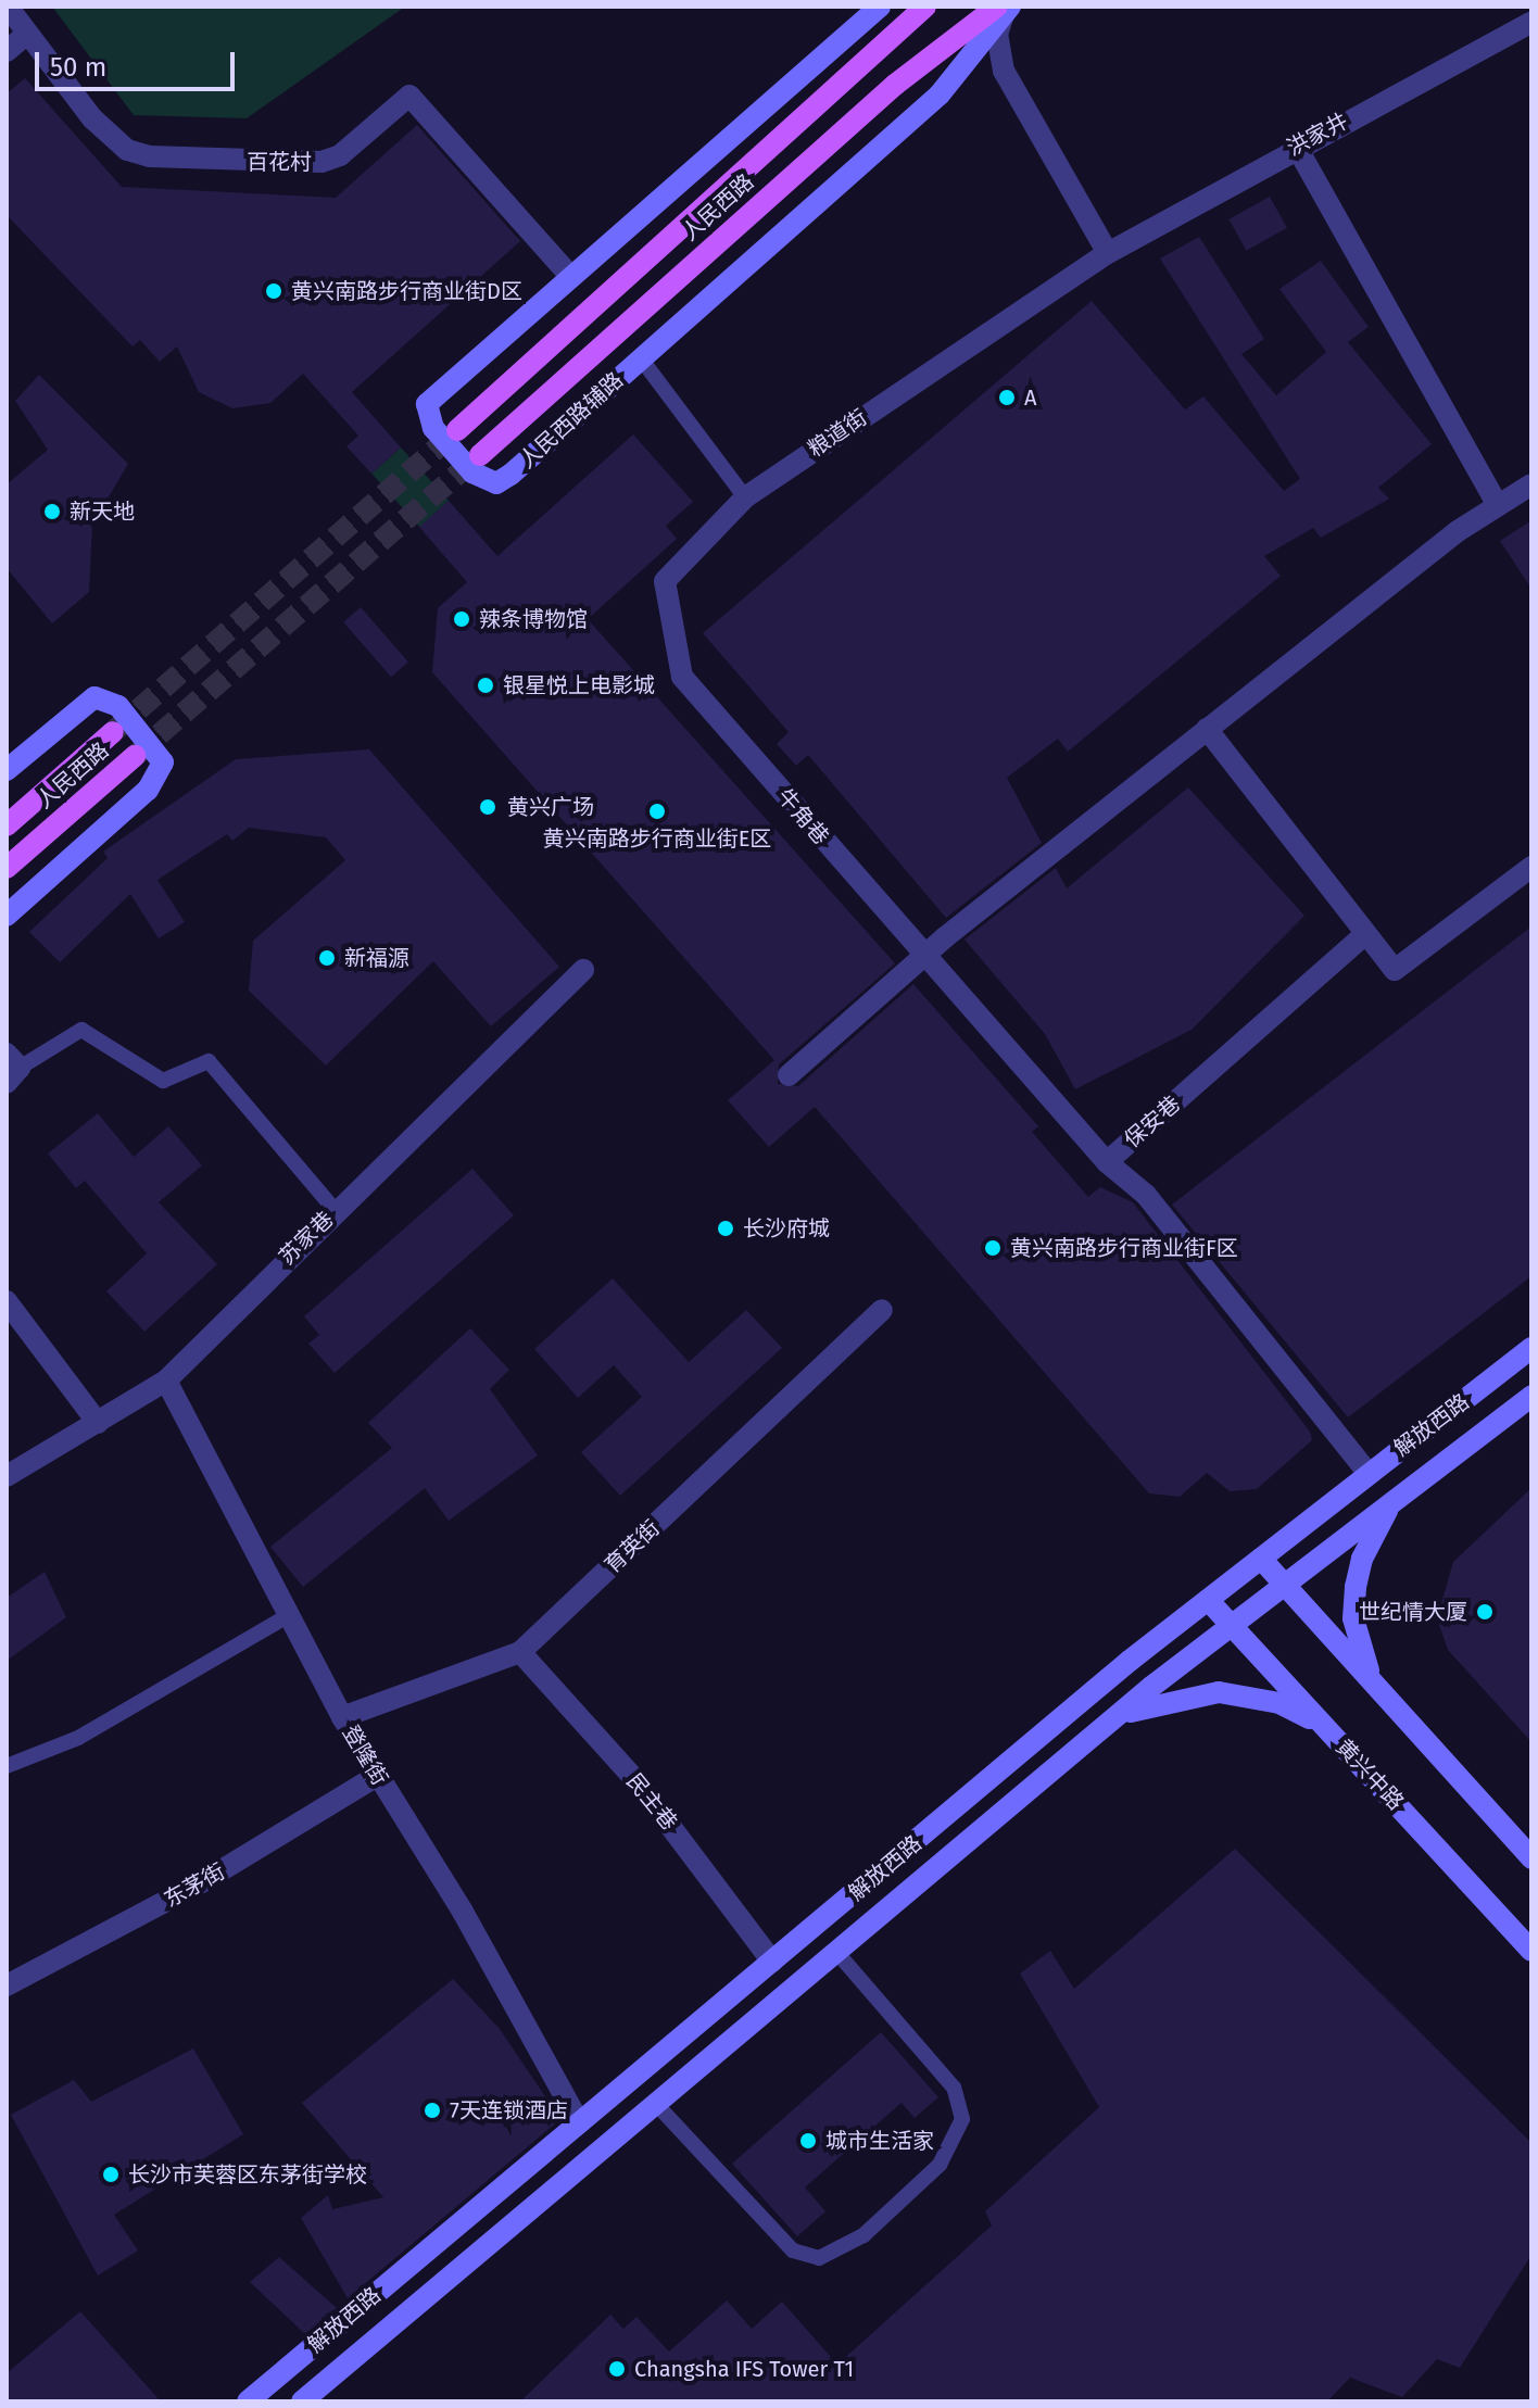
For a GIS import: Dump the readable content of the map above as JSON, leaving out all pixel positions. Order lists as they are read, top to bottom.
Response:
{
  "streets": {
    "main road": [
      "人民西路",
      "人民西路辅路",
      "解放西路",
      "黄兴中路"
    ],
    "street": [
      "洪家井",
      "百花村",
      "粮道街",
      "牛角巷",
      "保安巷",
      "苏家巷",
      "育英街",
      "登隆街",
      "民主巷",
      "东茅街"
    ]
  },
  "crossings": [
    ["洪家井", "粮道街"],
    ["百花村", "人民西路辅路"],
    ["人民西路", "人民西路辅路"],
    ["粮道街", "牛角巷"],
    ["牛角巷", "保安巷"],
    ["苏家巷", "登隆街"],
    ["解放西路", "登隆街"],
    ["解放西路", "黄兴中路"],
    ["解放西路", "民主巷"],
    ["育英街", "登隆街"],
    ["育英街", "民主巷"],
    ["登隆街", "东茅街"]
  ],
  "places": [
    "黄兴南路步行商业街D区",
    "A",
    "新天地",
    "辣条博物馆",
    "银星悦上电影城",
    "黄兴广场",
    "黄兴南路步行商业街E区",
    "新福源",
    "长沙府城",
    "黄兴南路步行商业街F区",
    "世纪情大厦",
    "7天连锁酒店",
    "城市生活家",
    "长沙市芙蓉区东茅街学校",
    "Changsha IFS Tower T1"
  ],
  "scale_bar": "50 m"
}
